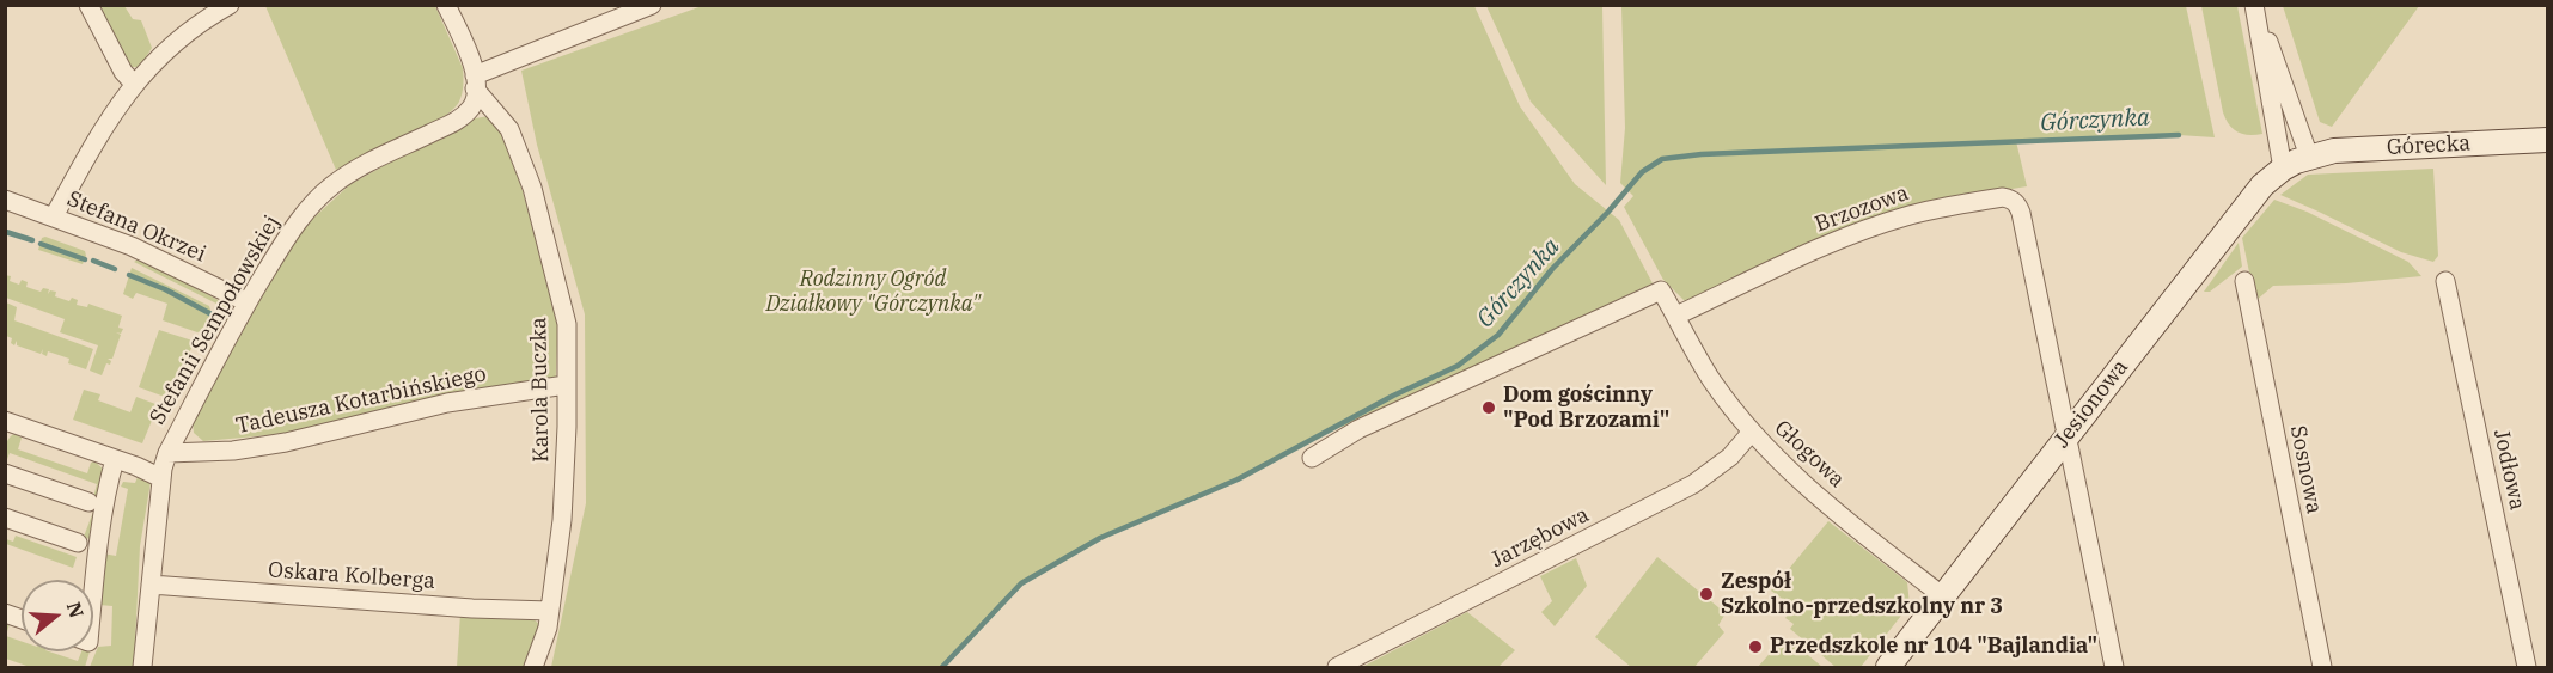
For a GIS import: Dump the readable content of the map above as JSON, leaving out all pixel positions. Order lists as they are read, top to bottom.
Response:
{
  "streets": {
    "street": [
      "Górecka",
      "Brzozowa",
      "Stefana Okrzei",
      "Stefanii Sempołowskiej",
      "Karola Buczka",
      "Tadeusza Kotarbińskiego",
      "Jesionowa",
      "Głogowa",
      "Sosnowa",
      "Jodłowa",
      "Jarzębowa",
      "Oskara Kolberga"
    ]
  },
  "crossings": [
    ["Górecka", "Jesionowa"],
    ["Brzozowa", "Jesionowa"],
    ["Brzozowa", "Głogowa"],
    ["Stefana Okrzei", "Stefanii Sempołowskiej"],
    ["Stefanii Sempołowskiej", "Karola Buczka"],
    ["Stefanii Sempołowskiej", "Tadeusza Kotarbińskiego"],
    ["Stefanii Sempołowskiej", "Oskara Kolberga"],
    ["Karola Buczka", "Tadeusza Kotarbińskiego"],
    ["Karola Buczka", "Oskara Kolberga"],
    ["Jesionowa", "Głogowa"],
    ["Głogowa", "Jarzębowa"]
  ],
  "water": ["Górczynka"],
  "parks": ["Rodzinny Ogród Działkowy \"Górczynka\""],
  "places": ["Dom gościnny \"Pod Brzozami\"", "Zespół Szkolno-przedszkolny nr 3", "Przedszkole nr 104 \"Bajlandia\""],
  "north": "right"
}
